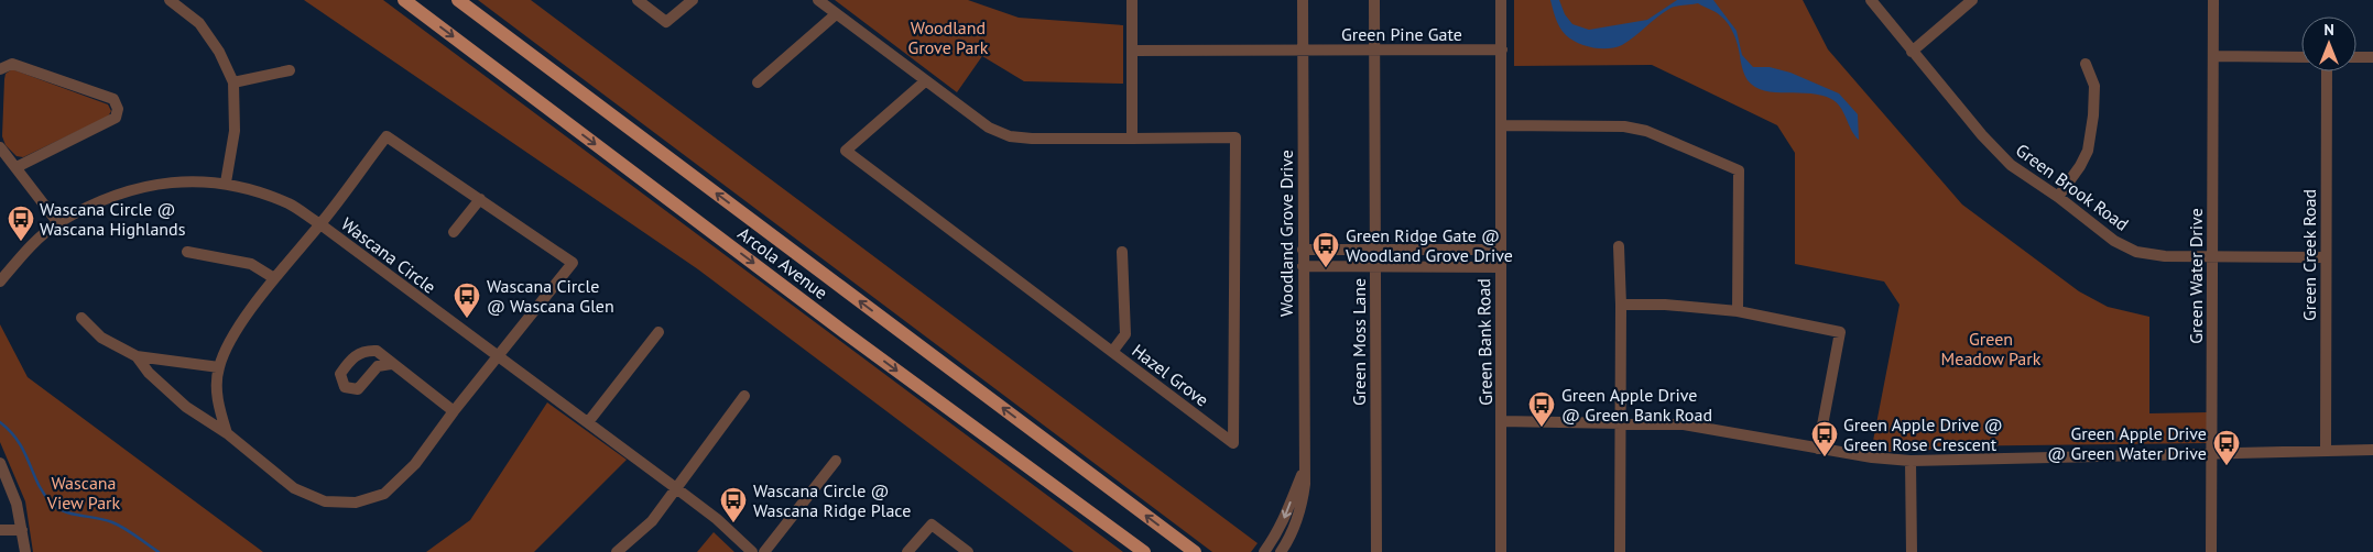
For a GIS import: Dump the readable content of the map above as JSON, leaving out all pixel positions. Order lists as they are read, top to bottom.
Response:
{
  "streets": {
    "main road": ["Arcola Avenue"],
    "street": [
      "Green Pine Gate",
      "Green Brook Road",
      "Woodland Grove Drive",
      "Wascana Circle",
      "Green Creek Road",
      "Green Water Drive",
      "Green Moss Lane",
      "Green Bank Road",
      "Hazel Grove"
    ]
  },
  "crossings": [
    ["Green Pine Gate", "Woodland Grove Drive"],
    ["Green Pine Gate", "Green Moss Lane"],
    ["Green Pine Gate", "Green Bank Road"],
    ["Green Brook Road", "Green Creek Road"],
    ["Green Brook Road", "Green Water Drive"]
  ],
  "parks": ["Woodland Grove Park", "Green Meadow Park", "Wascana View Park"],
  "places": {
    "bus stop": [
      "Wascana Circle @ Wascana Highlands",
      "Green Ridge Gate @ Woodland Grove Drive",
      "Wascana Circle @ Wascana Glen",
      "Green Apple Drive @ Green Bank Road",
      "Green Apple Drive @ Green Rose Crescent",
      "Green Apple Drive @ Green Water Drive",
      "Wascana Circle @ Wascana Ridge Place"
    ]
  },
  "north": "top"
}
